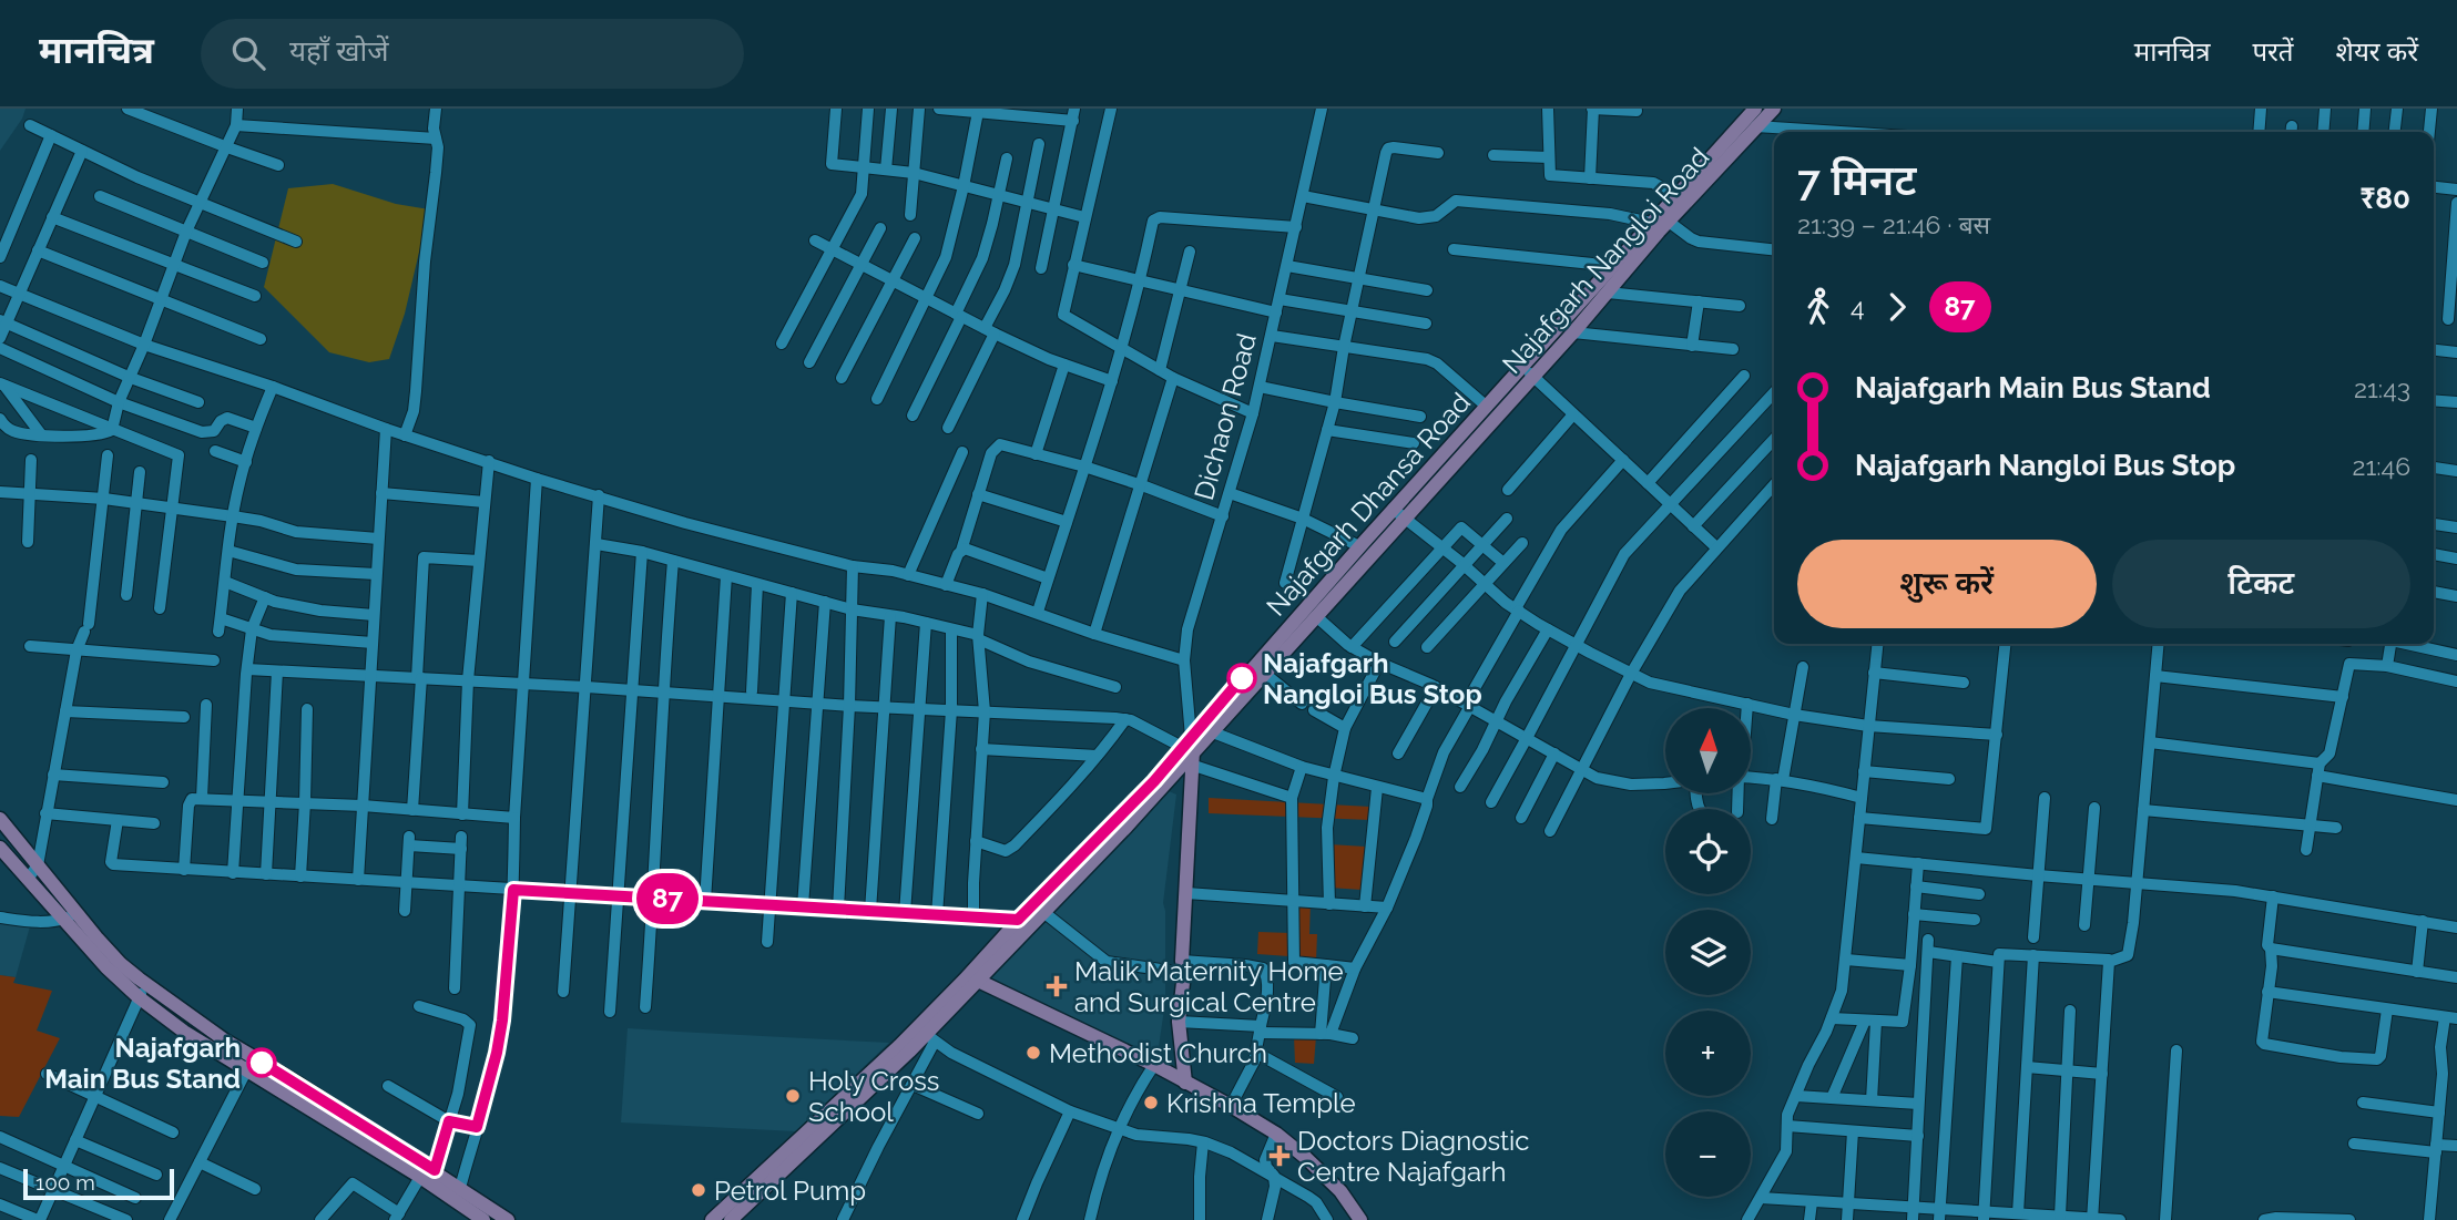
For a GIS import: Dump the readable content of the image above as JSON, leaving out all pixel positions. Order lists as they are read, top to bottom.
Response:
{
  "streets": {
    "main road": ["Najafgarh Nangloi Road", "Dichaon Road", "Najafgarh Dhansa Road"]
  },
  "crossings": [
    ["Najafgarh Nangloi Road", "Dichaon Road"],
    ["Najafgarh Nangloi Road", "Najafgarh Dhansa Road"],
    ["Dichaon Road", "Najafgarh Dhansa Road"]
  ],
  "places": {
    "other": [
      "Najafgarh Nangloi Bus Stop",
      "Methodist Church",
      "Najafgarh Main Bus Stand",
      "Holy Cross School",
      "Krishna Temple",
      "Petrol Pump"
    ],
    "health": ["Malik Maternity Home and Surgical Centre", "Doctors Diagnostic Centre Najafgarh"]
  },
  "lines": ["bus line 87"],
  "scale_bar": "100 m",
  "north": "top",
  "page": {
    "header": "मानचित्र",
    "search": "यहाँ खोजें",
    "nav": ["मानचित्र", "परतें", "शेयर करें"],
    "on_map": "87",
    "heading": ["7 मिनट", "21:39 – 21:46 · बस", "₹80"],
    "legs": ["4", "87"],
    "list": [
      {
        "name": "Najafgarh Main Bus Stand",
        "value": "21:43"
      },
      {
        "name": "Najafgarh Nangloi Bus Stop",
        "value": "21:46"
      }
    ],
    "buttons": ["शुरू करें", "टिकट"],
    "map_buttons": ["+", "−"],
    "scale": "100 m"
  }
}
